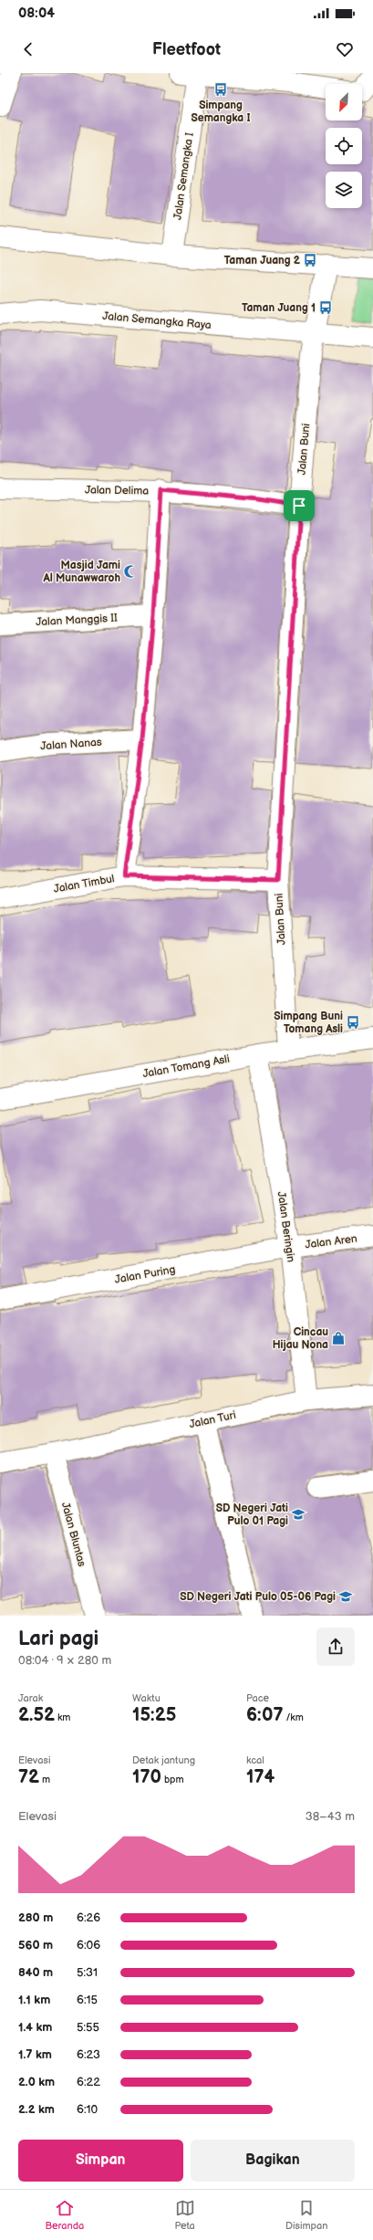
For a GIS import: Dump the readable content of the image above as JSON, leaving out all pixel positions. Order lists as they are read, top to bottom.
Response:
{
  "streets": {
    "street": [
      "Jalan Semangka I",
      "Jalan Semangka Raya",
      "Jalan Buni",
      "Jalan Delima",
      "Jalan Manggis II",
      "Jalan Nanas",
      "Jalan Timbul",
      "Jalan Tomang Asli",
      "Jalan Beringin",
      "Jalan Aren",
      "Jalan Puring",
      "Jalan Turi",
      "Jalan Bluntas"
    ]
  },
  "crossings": [
    ["Jalan Semangka Raya", "Jalan Buni"],
    ["Jalan Buni", "Jalan Delima"],
    ["Jalan Buni", "Jalan Timbul"],
    ["Jalan Buni", "Jalan Tomang Asli"],
    ["Jalan Tomang Asli", "Jalan Beringin"],
    ["Jalan Beringin", "Jalan Aren"],
    ["Jalan Beringin", "Jalan Puring"],
    ["Jalan Beringin", "Jalan Turi"],
    ["Jalan Aren", "Jalan Puring"],
    ["Jalan Turi", "Jalan Bluntas"]
  ],
  "places": {
    "bus stop": [
      "Simpang Semangka I",
      "Taman Juang 2",
      "Taman Juang 1",
      "Simpang Buni Tomang Asli"
    ],
    "mosque": ["Masjid Jami Al Munawwaroh"],
    "shop": ["Cincau Hijau Nona"],
    "school or university": ["SD Negeri Jati Pulo 01 Pagi", "SD Negeri Jati Pulo 05-06 Pagi"]
  },
  "north": "bottom left",
  "page": {
    "status": "08:04",
    "header": "Fleetfoot",
    "heading": ["Lari pagi", "08:04 · 9 × 280 m"],
    "stats": [
      ["Jarak", "2.52 km"],
      ["Waktu", "15:25"],
      ["Pace", "6:07 /km"],
      ["Elevasi", "72 m"],
      ["Detak jantung", "170 bpm"],
      ["kcal", "174"]
    ],
    "chart": ["Elevasi", "38–43 m"],
    "list": [
      {
        "name": "280 m",
        "note": "6:26"
      },
      {
        "name": "560 m",
        "note": "6:06"
      },
      {
        "name": "840 m",
        "note": "5:31"
      },
      {
        "name": "1.1 km",
        "note": "6:15"
      },
      {
        "name": "1.4 km",
        "note": "5:55"
      },
      {
        "name": "1.7 km",
        "note": "6:23"
      },
      {
        "name": "2.0 km",
        "note": "6:22"
      },
      {
        "name": "2.2 km",
        "note": "6:10"
      }
    ],
    "buttons": ["Simpan", "Bagikan"],
    "tabs": ["Beranda", "Peta", "Disimpan"]
  }
}
